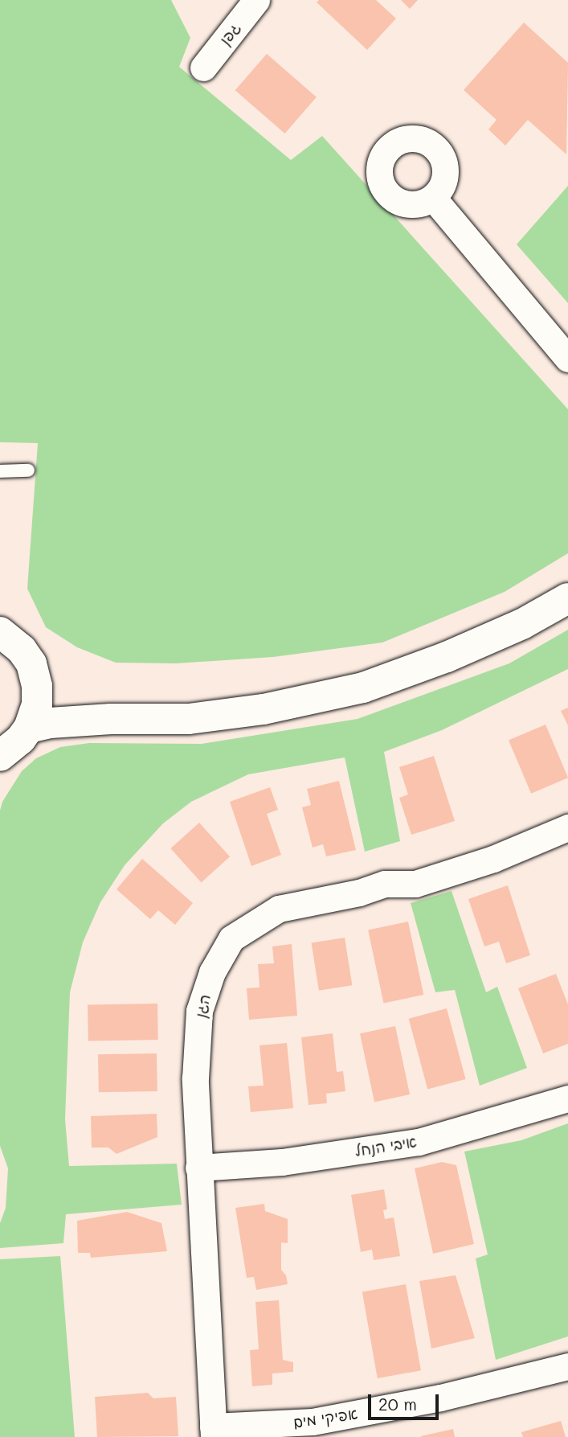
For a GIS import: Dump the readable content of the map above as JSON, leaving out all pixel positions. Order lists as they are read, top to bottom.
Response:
{
  "streets": {
    "street": [
      "גפן",
      "הגן",
      "איבי הנחל",
      "אפיקי מים"
    ]
  },
  "crossings": [
    ["הגן", "איבי הנחל"],
    ["הגן", "אפיקי מים"]
  ],
  "scale_bar": "20 m"
}
